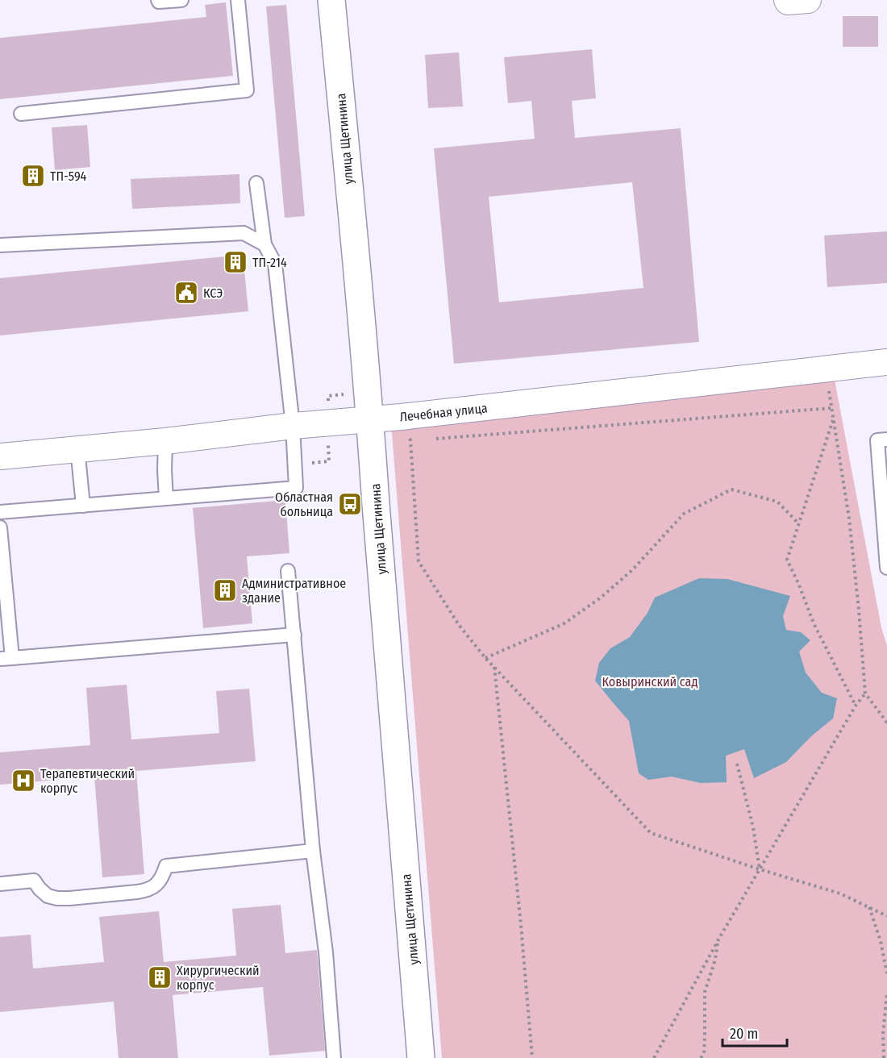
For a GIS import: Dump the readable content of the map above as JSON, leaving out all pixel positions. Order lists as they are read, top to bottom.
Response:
{
  "streets": {
    "street": ["улица Щетинина", "Лечебная улица"]
  },
  "crossings": [
    ["улица Щетинина", "Лечебная улица"]
  ],
  "parks": ["Ковыринский сад"],
  "places": {
    "building": [
      "ТП-594",
      "ТП-214",
      "Административное здание",
      "Хирургический корпус"
    ],
    "public building": ["КСЭ"],
    "bus stop": ["Областная больница"],
    "hospital": ["Терапевтический корпус"]
  },
  "scale_bar": "20 m"
}
